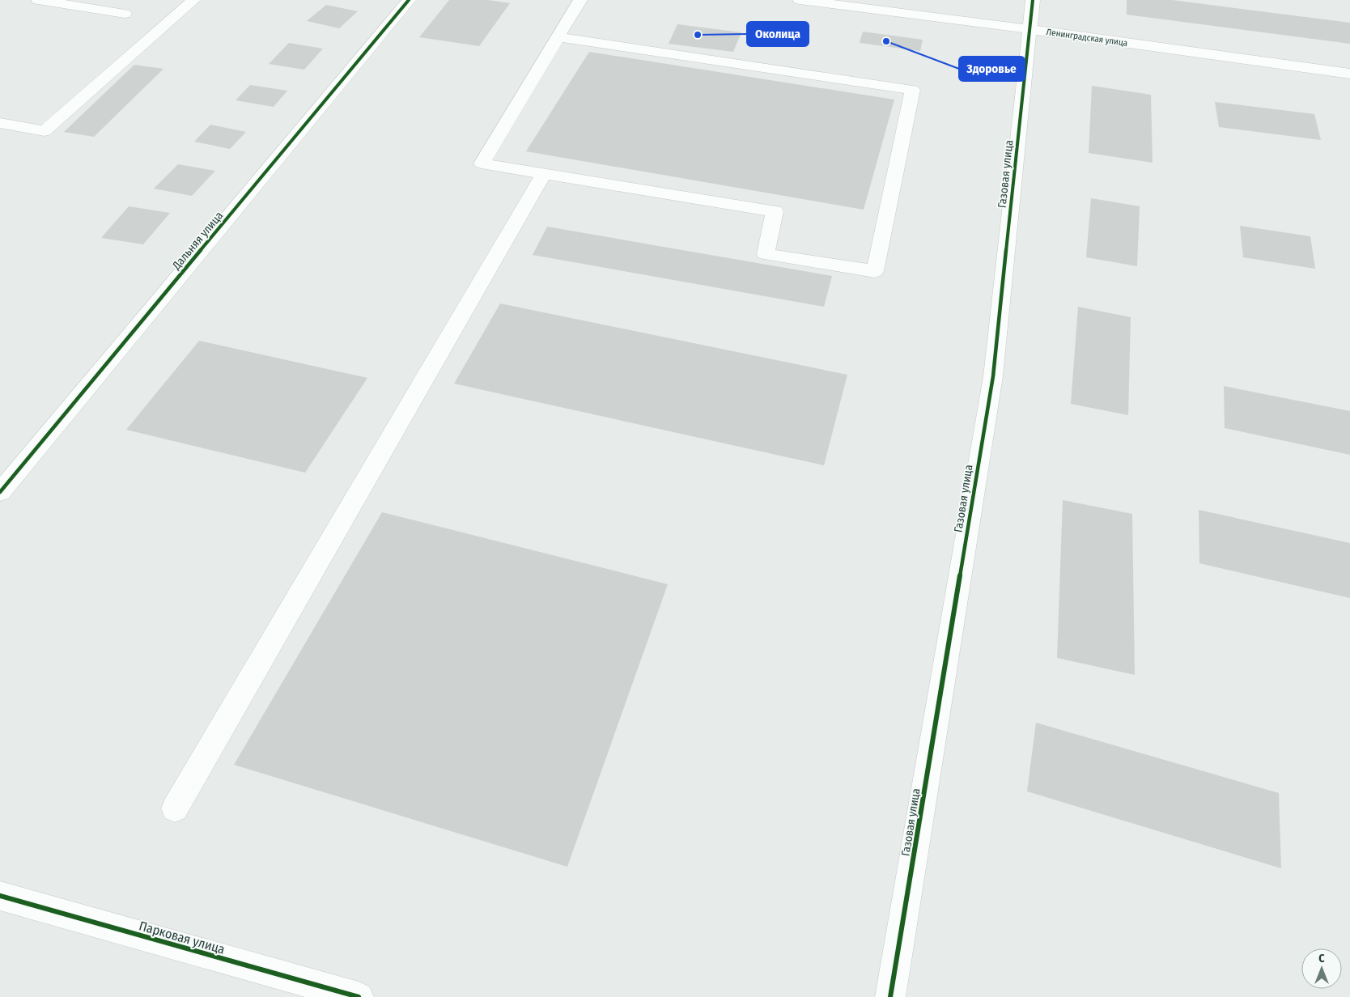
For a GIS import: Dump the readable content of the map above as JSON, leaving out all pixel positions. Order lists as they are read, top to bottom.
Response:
{
  "streets": {
    "street": [
      "Ленинградская улица",
      "Газовая улица",
      "Дальняя улица",
      "Парковая улица"
    ]
  },
  "crossings": [
    ["Ленинградская улица", "Газовая улица"]
  ],
  "places": ["Околица", "Здоровье"],
  "north": "top"
}
